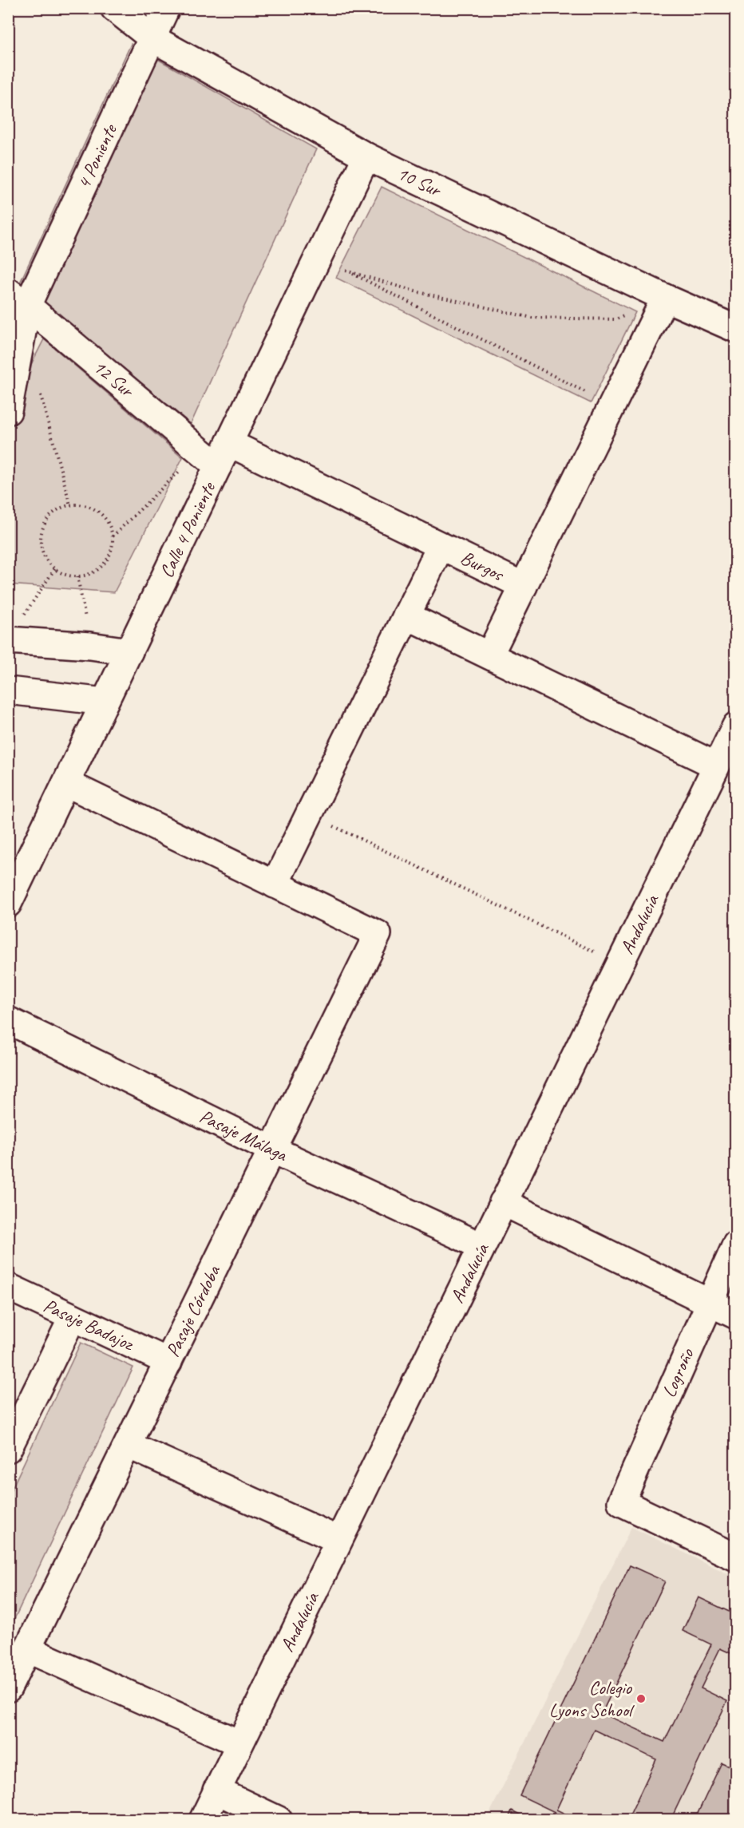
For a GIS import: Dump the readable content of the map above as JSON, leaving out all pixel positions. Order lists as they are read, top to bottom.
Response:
{
  "streets": {
    "street": [
      "4 Poniente",
      "10 Sur",
      "12 Sur",
      "Calle 4 Poniente",
      "Burgos",
      "Andalucía",
      "Pasaje Málaga",
      "Pasaje Córdoba",
      "Pasaje Badajoz",
      "Logroño"
    ]
  },
  "crossings": [
    ["4 Poniente", "10 Sur"],
    ["4 Poniente", "12 Sur"],
    ["10 Sur", "Calle 4 Poniente"],
    ["12 Sur", "Calle 4 Poniente"],
    ["Calle 4 Poniente", "Burgos"],
    ["Andalucía", "Pasaje Málaga"],
    ["Pasaje Málaga", "Pasaje Córdoba"],
    ["Pasaje Córdoba", "Pasaje Badajoz"]
  ],
  "places": ["Colegio Lyons School"]
}
